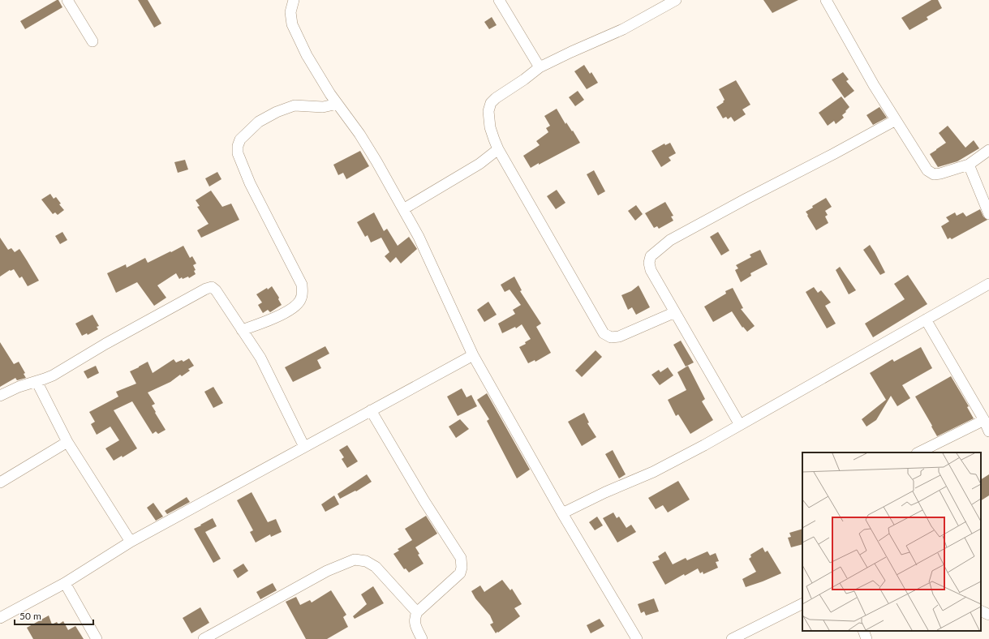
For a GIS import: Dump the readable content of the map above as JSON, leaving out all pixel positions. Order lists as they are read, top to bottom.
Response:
{
  "scale_bar": "50 m"
}
